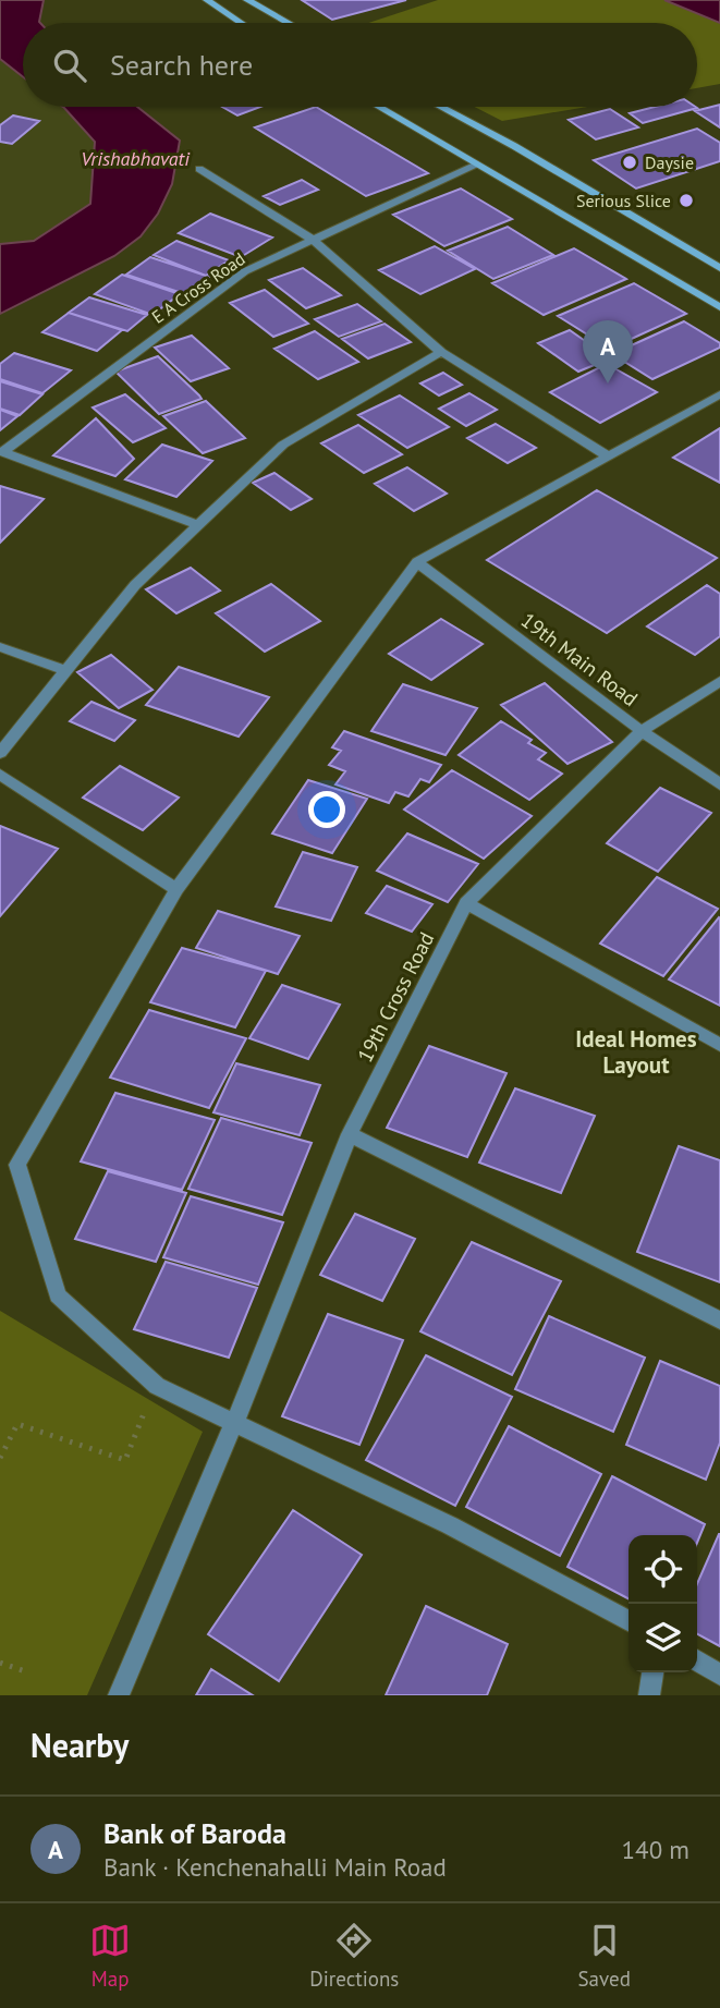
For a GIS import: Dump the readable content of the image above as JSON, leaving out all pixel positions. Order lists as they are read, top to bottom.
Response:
{
  "streets": {
    "street": ["E A Cross Road", "19th Main Road", "19th Cross Road"]
  },
  "crossings": [
    ["19th Main Road", "19th Cross Road"]
  ],
  "districts": ["Ideal Homes Layout"],
  "water": ["Vrishabhavati"],
  "places": ["Daysie", "Serious Slice"],
  "page": {
    "search": "Search here",
    "pins": "A",
    "heading": "Nearby",
    "list": [
      {
        "mark": "A",
        "name": "Bank of Baroda",
        "note": "Bank · Kenchenahalli Main Road",
        "value": "140 m"
      }
    ],
    "nav": ["Map", "Directions", "Saved"]
  }
}
